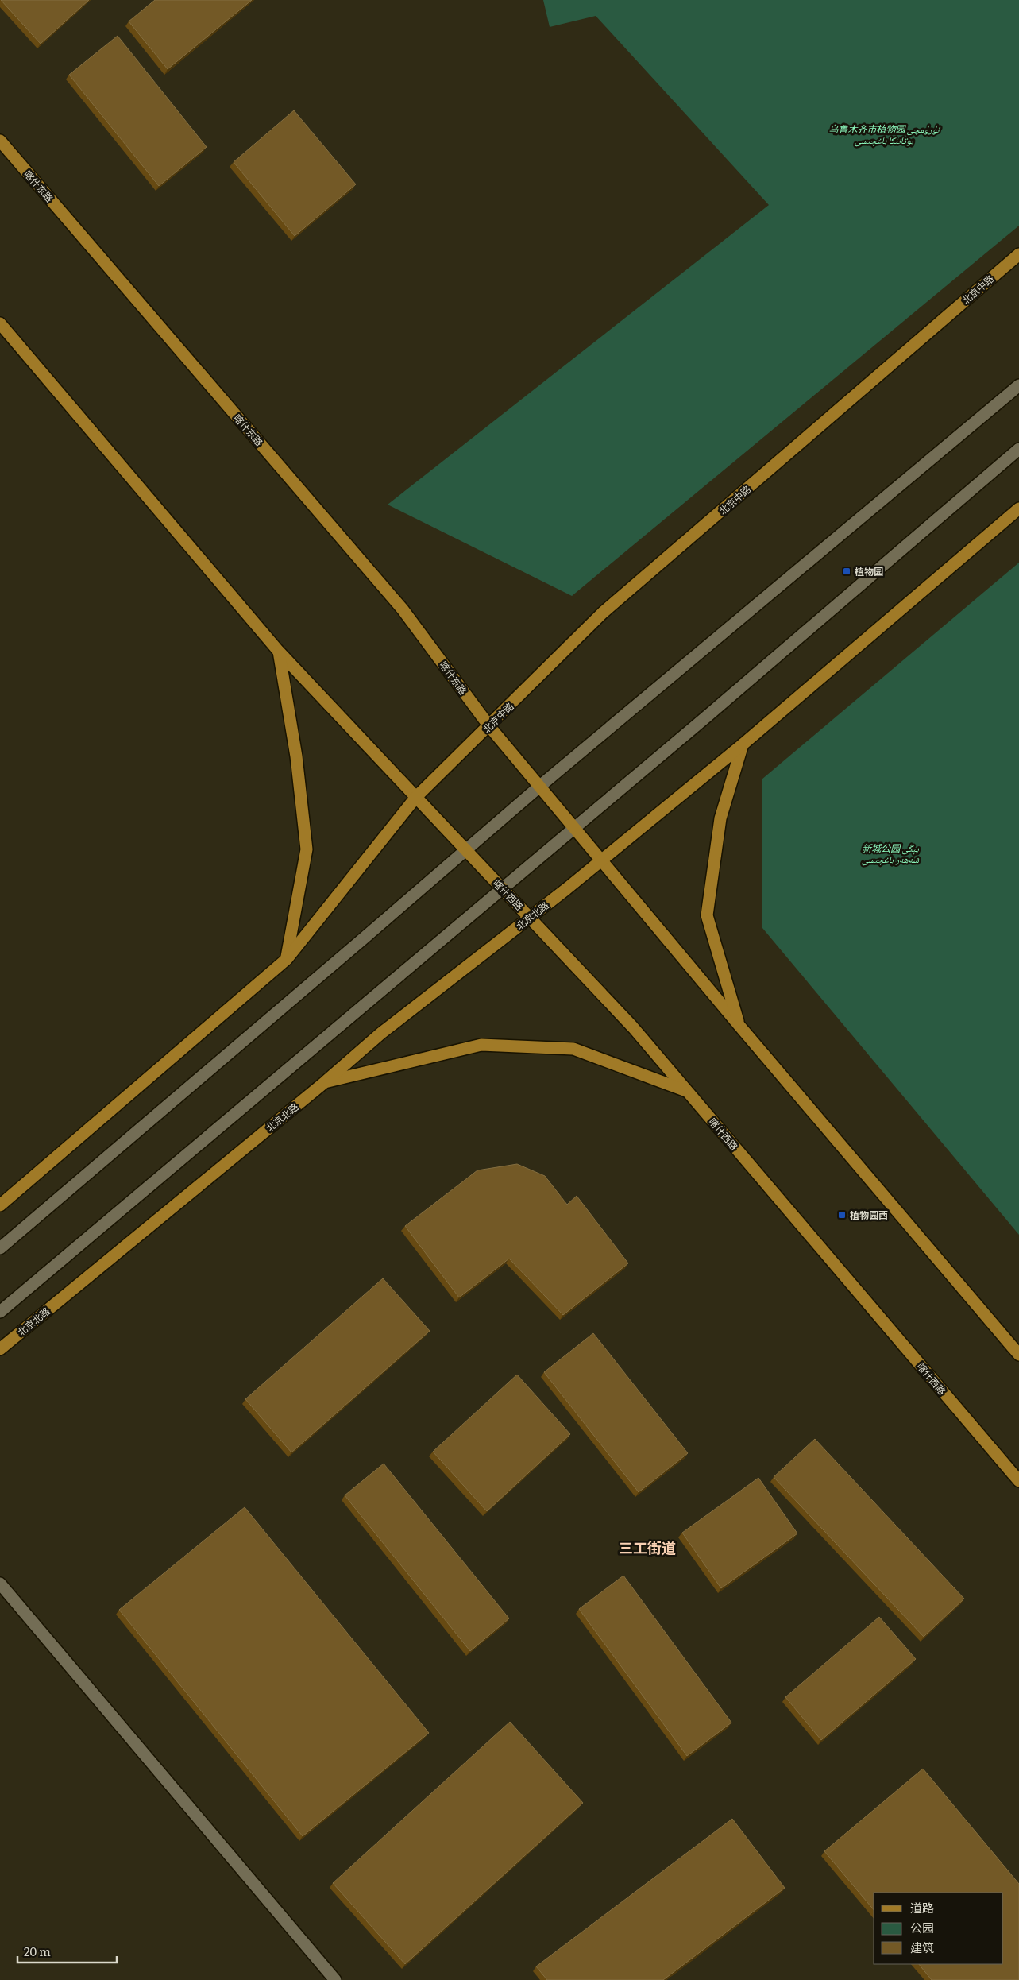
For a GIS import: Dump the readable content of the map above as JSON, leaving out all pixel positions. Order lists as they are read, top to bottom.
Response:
{
  "streets": {
    "main road": [
      "喀什东路",
      "北京中路",
      "喀什西路",
      "北京北路"
    ]
  },
  "crossings": [
    ["喀什东路", "北京中路"],
    ["北京中路", "喀什西路"],
    ["喀什西路", "北京北路"]
  ],
  "districts": ["三工街道"],
  "parks": ["乌鲁木齐市植物园 ئۈرۈمچى بوتانىكا باغچىسى", "新城公园 يېڭى شەھەر باغچىسى"],
  "places": {
    "transit": ["植物园", "植物园西"]
  },
  "legend": ["道路", "公园", "建筑"],
  "scale_bar": "20 m"
}
